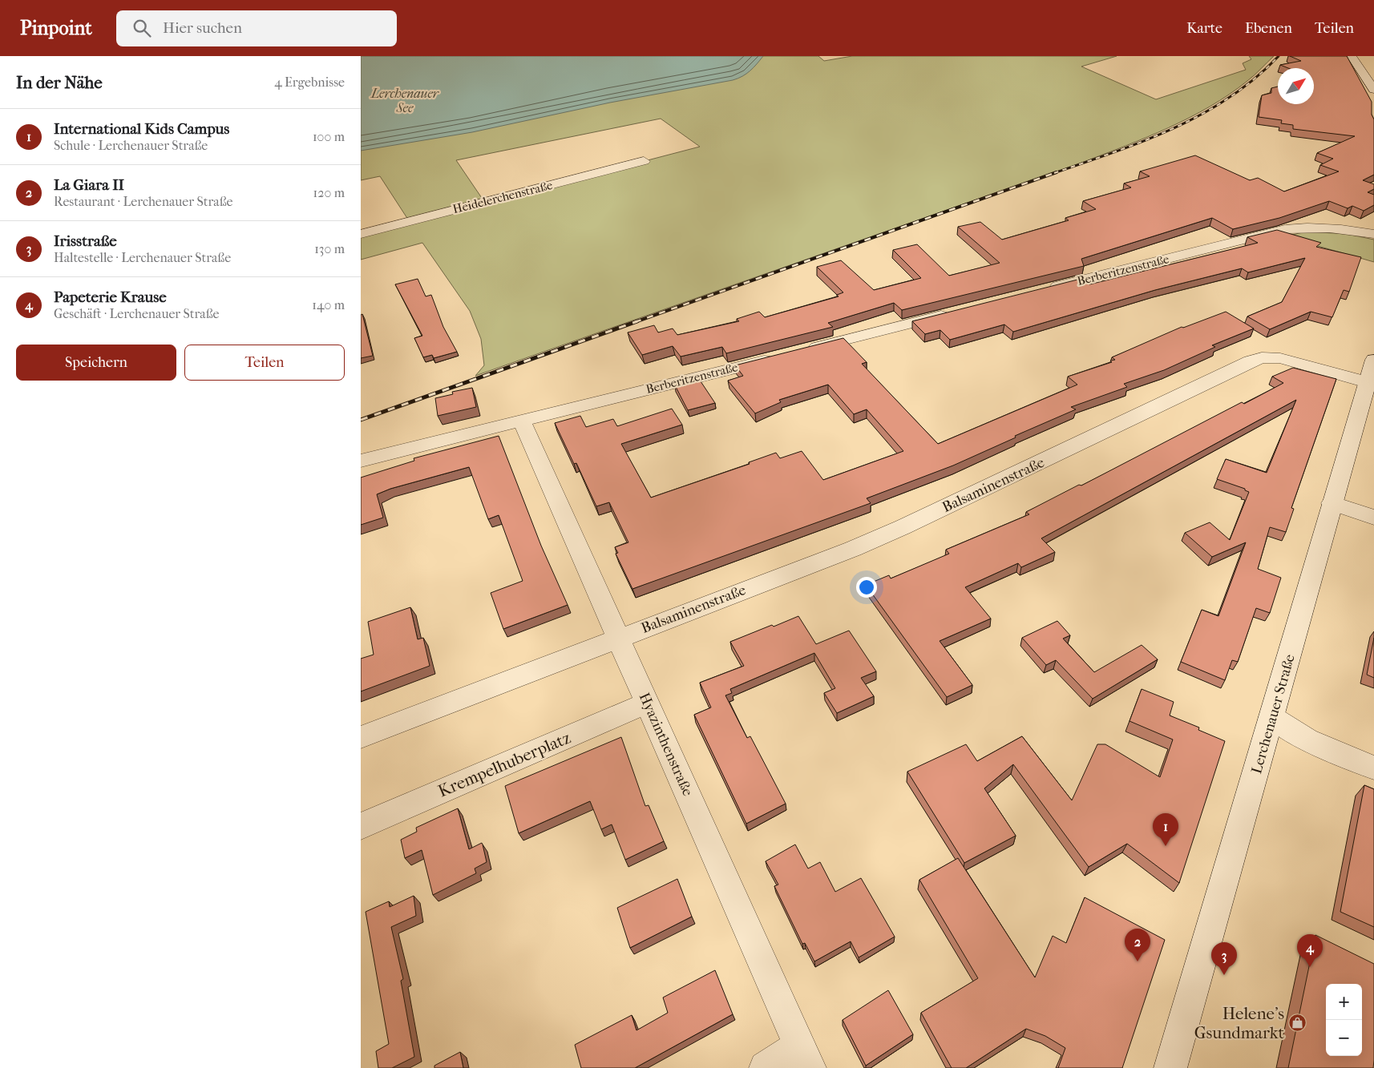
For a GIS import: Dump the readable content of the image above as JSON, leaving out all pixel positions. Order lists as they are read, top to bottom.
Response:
{
  "streets": {
    "street": [
      "Heidelerchenstraße",
      "Berberitzenstraße",
      "Balsaminenstraße",
      "Lerchenauer Straße",
      "Hyazinthenstraße",
      "Krempelhuberplatz"
    ]
  },
  "crossings": [
    ["Berberitzenstraße", "Hyazinthenstraße"],
    ["Balsaminenstraße", "Lerchenauer Straße"],
    ["Balsaminenstraße", "Hyazinthenstraße"],
    ["Hyazinthenstraße", "Krempelhuberplatz"]
  ],
  "water": ["Lerchenauer See"],
  "places": {
    "shop": ["Helene's Gsundmarkt"]
  },
  "north": "top right",
  "page": {
    "header": "Pinpoint",
    "search": "Hier suchen",
    "nav": ["Karte", "Ebenen", "Teilen"],
    "heading": ["In der Nähe", "4 Ergebnisse"],
    "list": [
      {
        "mark": "1",
        "name": "International Kids Campus",
        "note": "Schule · Lerchenauer Straße",
        "value": "100 m"
      },
      {
        "mark": "2",
        "name": "La Giara II",
        "note": "Restaurant · Lerchenauer Straße",
        "value": "120 m"
      },
      {
        "mark": "3",
        "name": "Irisstraße",
        "note": "Haltestelle · Lerchenauer Straße",
        "value": "130 m"
      },
      {
        "mark": "4",
        "name": "Papeterie Krause",
        "note": "Geschäft · Lerchenauer Straße",
        "value": "140 m"
      }
    ],
    "buttons": ["Speichern", "Teilen"],
    "pins": [
      "1",
      "2",
      "4",
      "3"
    ],
    "map_buttons": ["+", "−"]
  }
}
